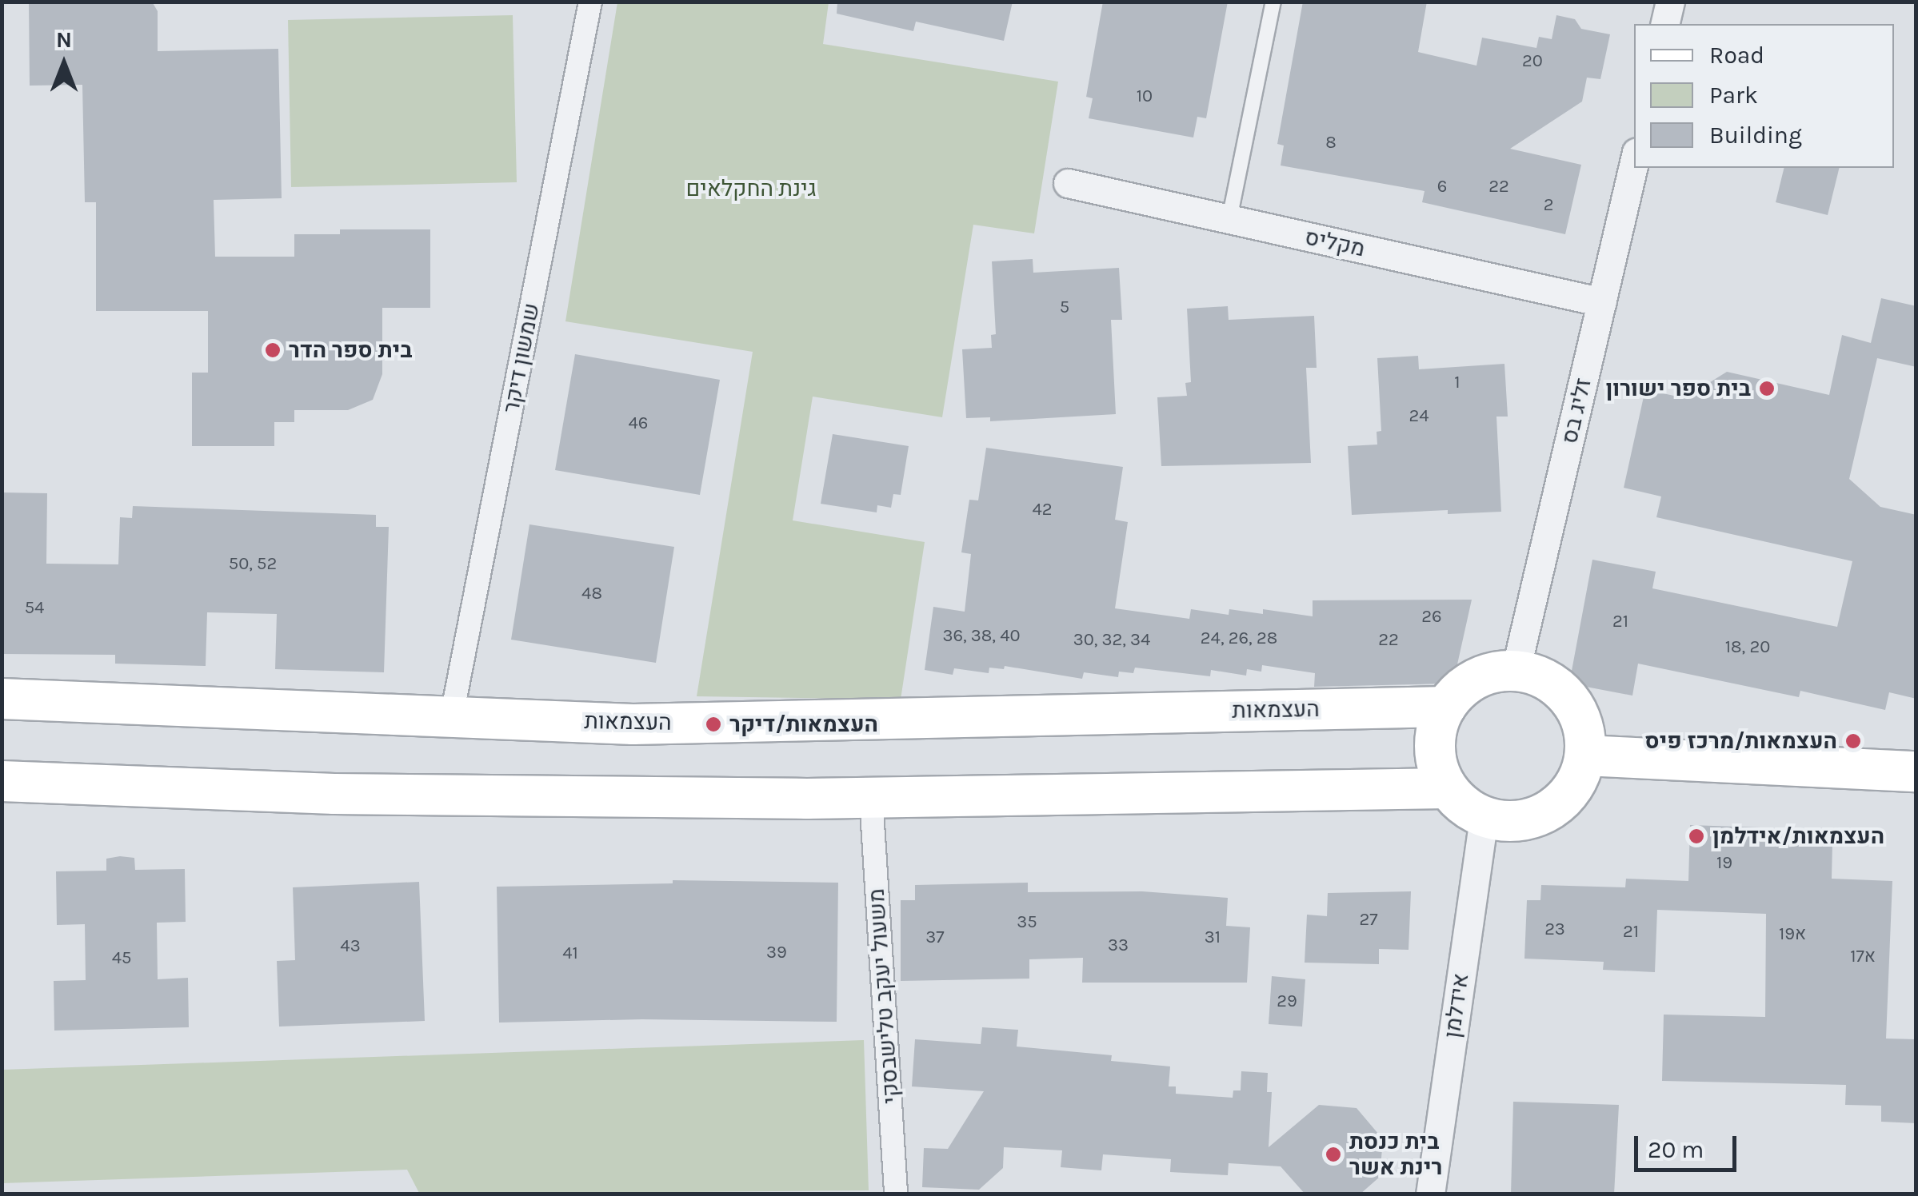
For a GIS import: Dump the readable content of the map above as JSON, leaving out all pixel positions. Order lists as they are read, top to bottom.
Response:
{
  "streets": {
    "main road": ["העצמאות"],
    "street": [
      "מקליס",
      "שמשון דיקר",
      "זליג בס",
      "משעול יעקב טלישבסקי",
      "אידלמן"
    ]
  },
  "crossings": [
    ["מקליס", "זליג בס"],
    ["שמשון דיקר", "העצמאות"],
    ["זליג בס", "העצמאות"],
    ["זליג בס", "אידלמן"],
    ["העצמאות", "אידלמן"]
  ],
  "parks": ["גינת החקלאים"],
  "places": [
    "בית ספר הדר",
    "בית ספר ישורון",
    "העצמאות/דיקר",
    "העצמאות/מרכז פיס",
    "העצמאות/אידלמן",
    "בית כנסת רינת אשר"
  ],
  "house_numbers": [
    "20",
    "10",
    "8",
    "6",
    "22",
    "2",
    "5",
    "1",
    "24",
    "46",
    "42",
    "50, 52",
    "48",
    "54",
    "26",
    "21",
    "36, 38, 40",
    "24, 26, 28",
    "30, 32, 34",
    "22",
    "18, 20",
    "19",
    "27",
    "35",
    "23",
    "21",
    "19א",
    "37",
    "31",
    "33",
    "43",
    "39",
    "41",
    "17א",
    "45",
    "29"
  ],
  "legend": ["Road", "Park", "Building"],
  "scale_bar": "20 m",
  "north": "top"
}
